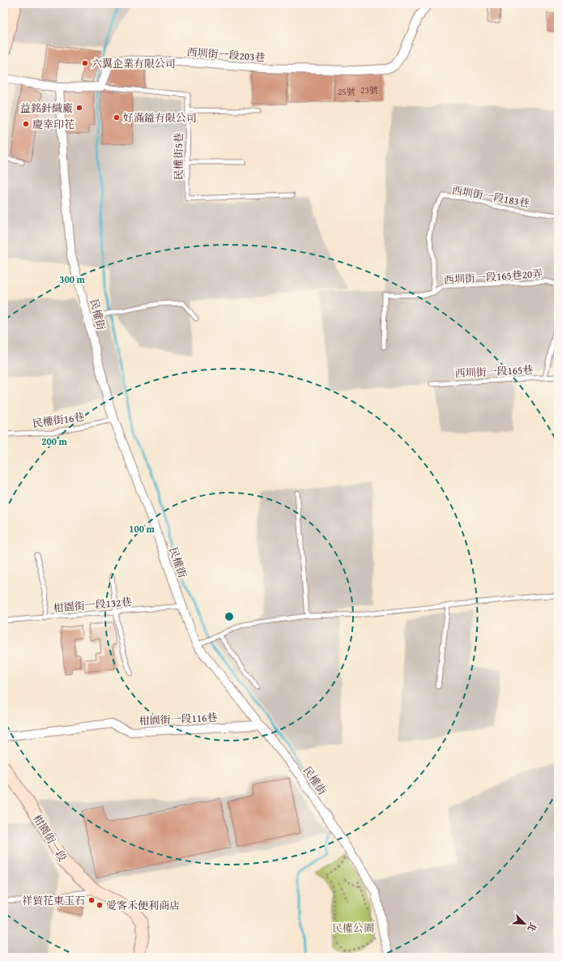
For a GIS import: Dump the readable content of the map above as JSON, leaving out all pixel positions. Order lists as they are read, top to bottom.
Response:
{
  "streets": {
    "street": [
      "西圳街一段203巷",
      "民權街",
      "柑園街一段116巷",
      "柑園街一段"
    ],
    "lane": [
      "民權街5巷",
      "西圳街一段183巷",
      "西圳街一段165巷20弄",
      "西圳街一段165巷",
      "民權街16巷",
      "柑園街一段132巷"
    ]
  },
  "crossings": [
    ["西圳街一段203巷", "民權街5巷"],
    ["西圳街一段183巷", "西圳街一段165巷20弄"],
    ["民權街", "民權街16巷"],
    ["民權街", "柑園街一段132巷"],
    ["民權街", "柑園街一段116巷"]
  ],
  "parks": ["民權公園"],
  "places": [
    "六翼企業有限公司",
    "益銘針織廠",
    "好滿鎰有限公司",
    "慶幸印花",
    "祥貿花東玉石",
    "愛客禾便利商店"
  ],
  "house_numbers": ["23號", "25號"],
  "north": "bottom right",
  "rings": ["300 m", "200 m", "100 m"]
}
